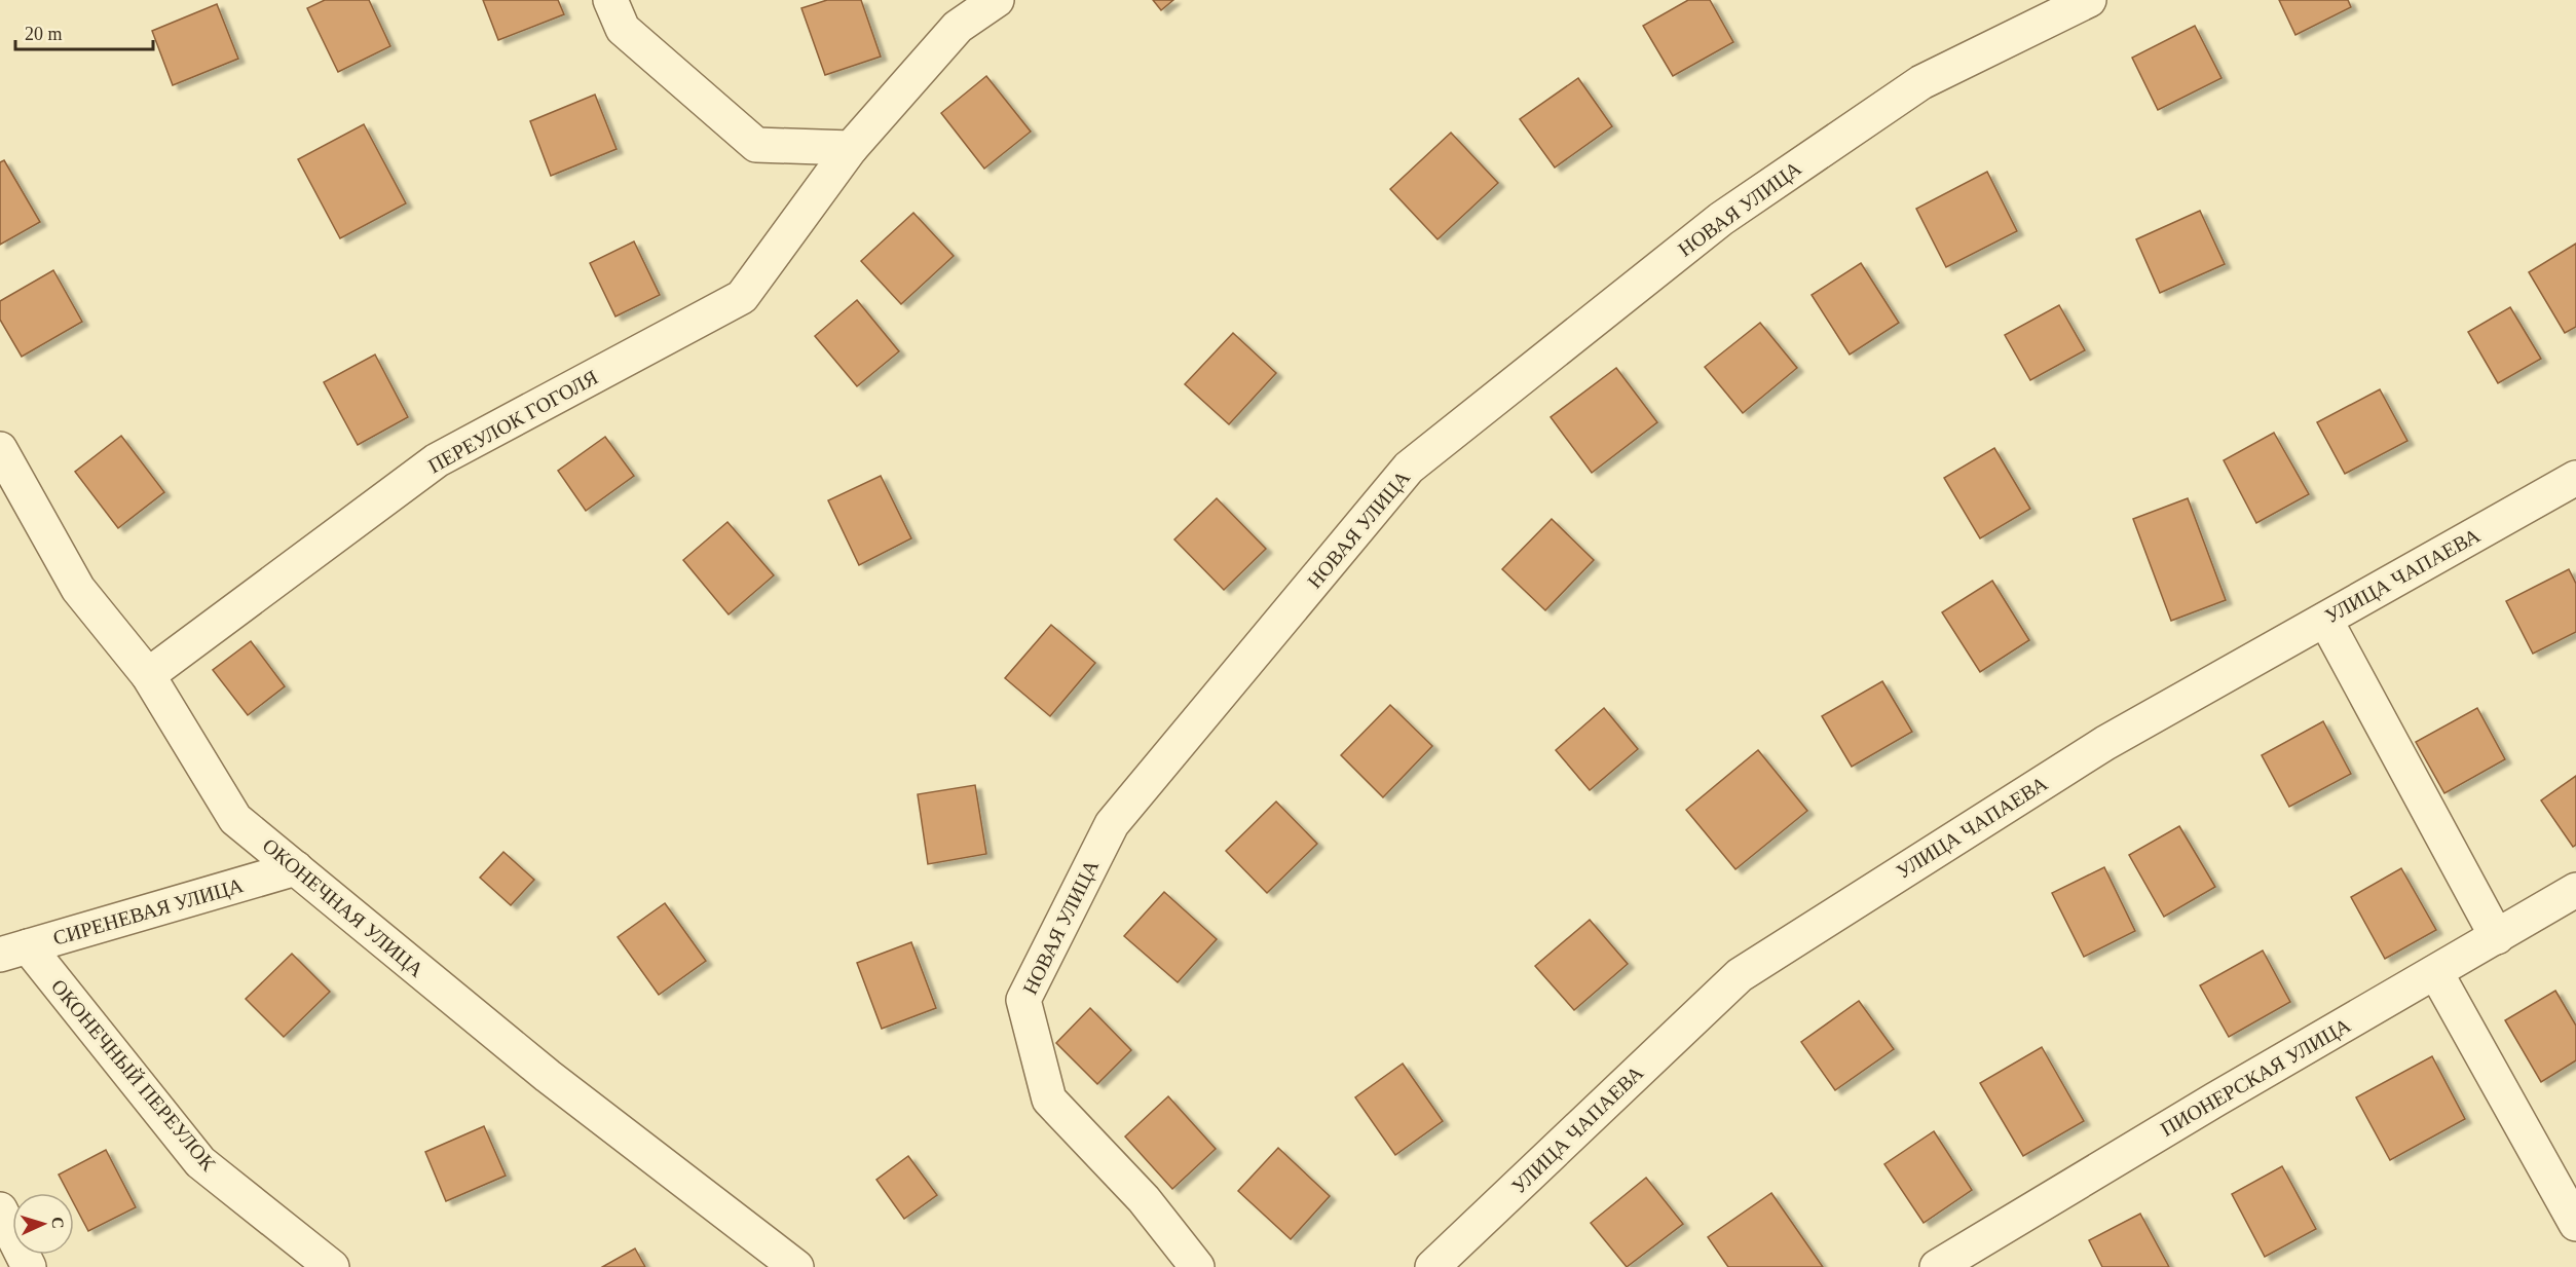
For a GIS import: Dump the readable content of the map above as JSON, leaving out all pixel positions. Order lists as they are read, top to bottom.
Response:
{
  "streets": {
    "street": [
      "НОВАЯ УЛИЦА",
      "ПЕРЕУЛОК ГОГОЛЯ",
      "УЛИЦА ЧАПАЕВА",
      "ОКОНЕЧНАЯ УЛИЦА",
      "СИРЕНЕВАЯ УЛИЦА",
      "ОКОНЕЧНЫЙ ПЕРЕУЛОК",
      "ПИОНЕРСКАЯ УЛИЦА"
    ]
  },
  "crossings": [
    ["ПЕРЕУЛОК ГОГОЛЯ", "ОКОНЕЧНАЯ УЛИЦА"],
    ["ОКОНЕЧНАЯ УЛИЦА", "СИРЕНЕВАЯ УЛИЦА"],
    ["СИРЕНЕВАЯ УЛИЦА", "ОКОНЕЧНЫЙ ПЕРЕУЛОК"]
  ],
  "scale_bar": "20 m",
  "north": "right"
}
